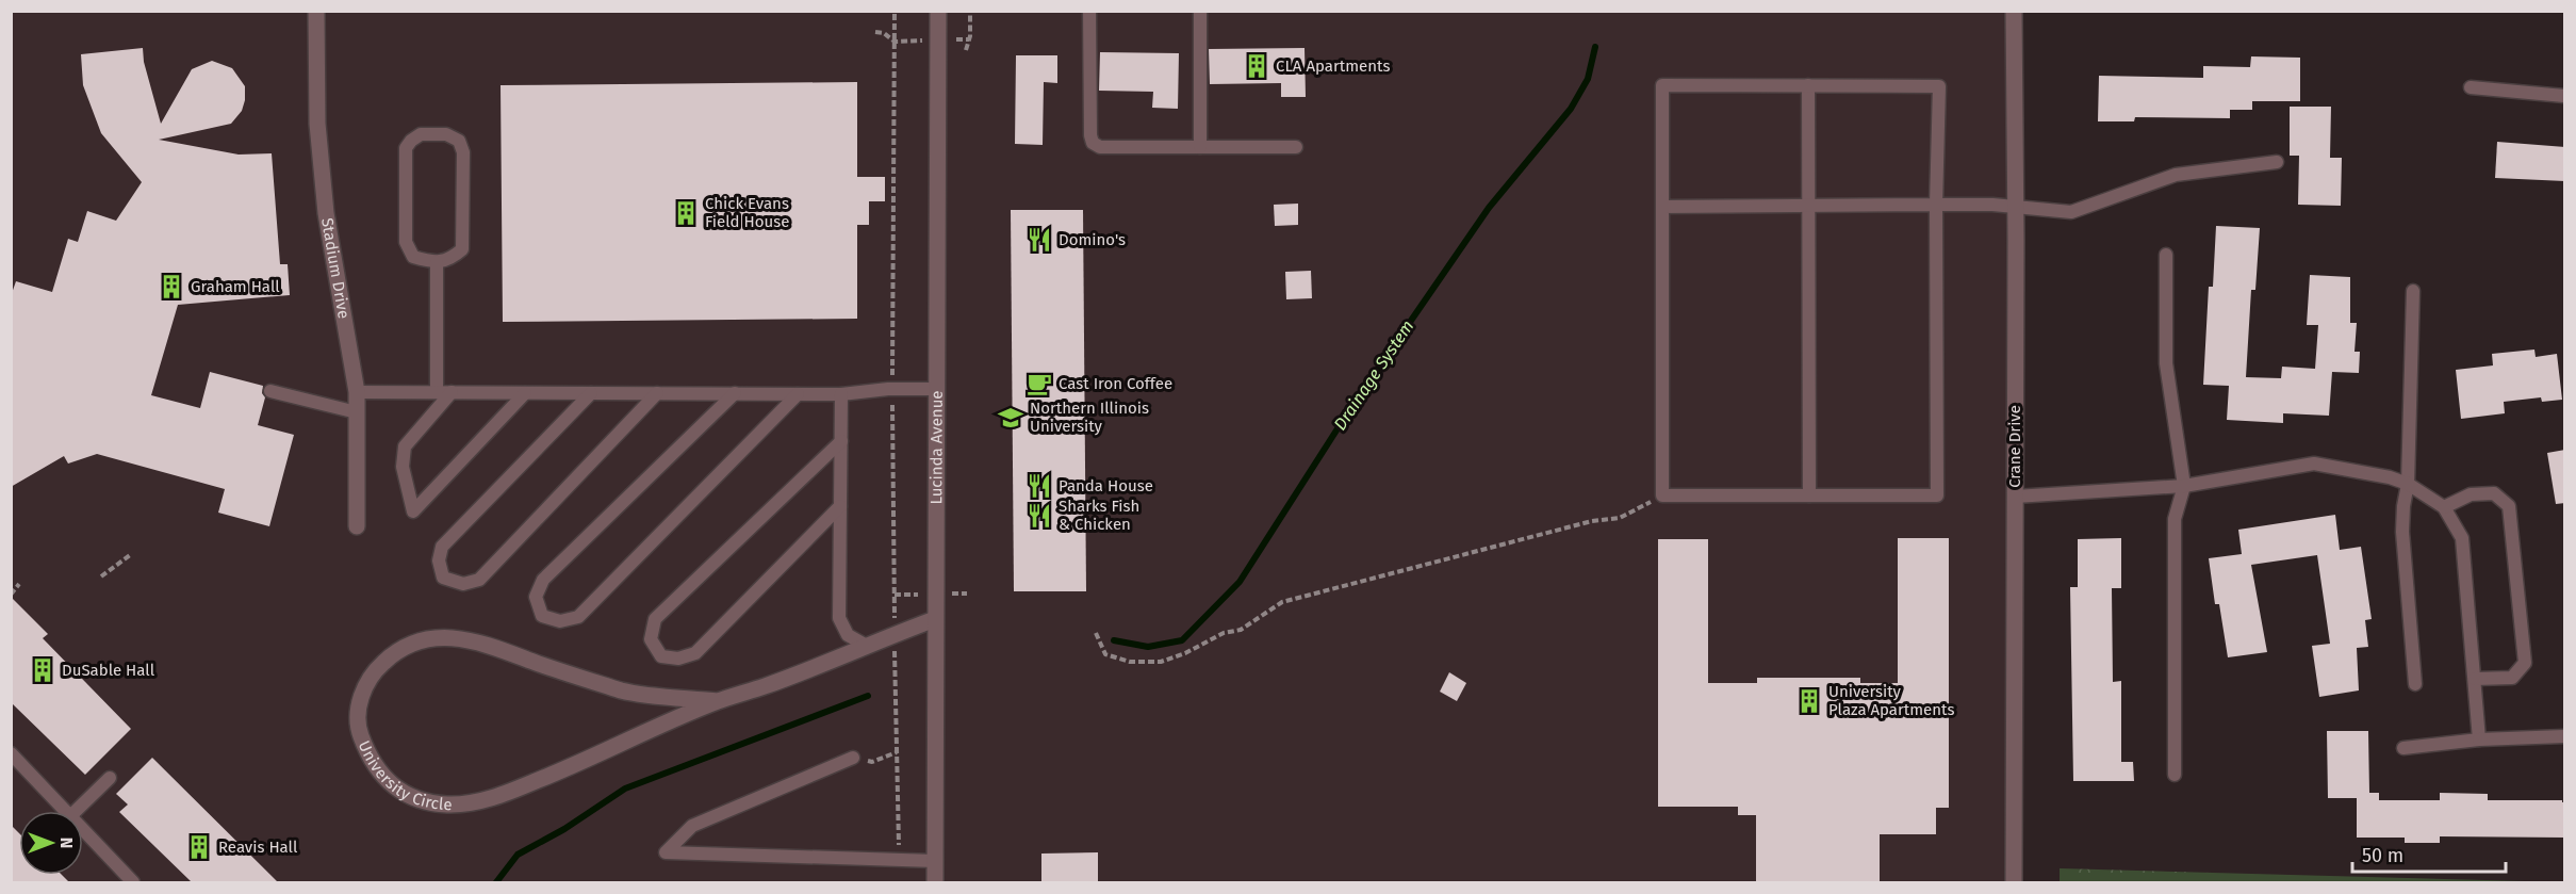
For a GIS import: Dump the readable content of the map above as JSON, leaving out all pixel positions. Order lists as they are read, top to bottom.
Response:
{
  "streets": {
    "street": [
      "Stadium Drive",
      "Lucinda Avenue",
      "Crane Drive",
      "University Circle"
    ]
  },
  "crossings": [
    ["Lucinda Avenue", "University Circle"]
  ],
  "water": ["Drainage System"],
  "places": {
    "building": [
      "CLA Apartments",
      "Chick Evans Field House",
      "Graham Hall",
      "DuSable Hall",
      "University Plaza Apartments",
      "Reavis Hall"
    ],
    "restaurant": ["Domino's", "Panda House", "Sharks Fish & Chicken"],
    "cafe": ["Cast Iron Coffee"],
    "school or university": ["Northern Illinois University"]
  },
  "scale_bar": "50 m",
  "north": "right"
}
